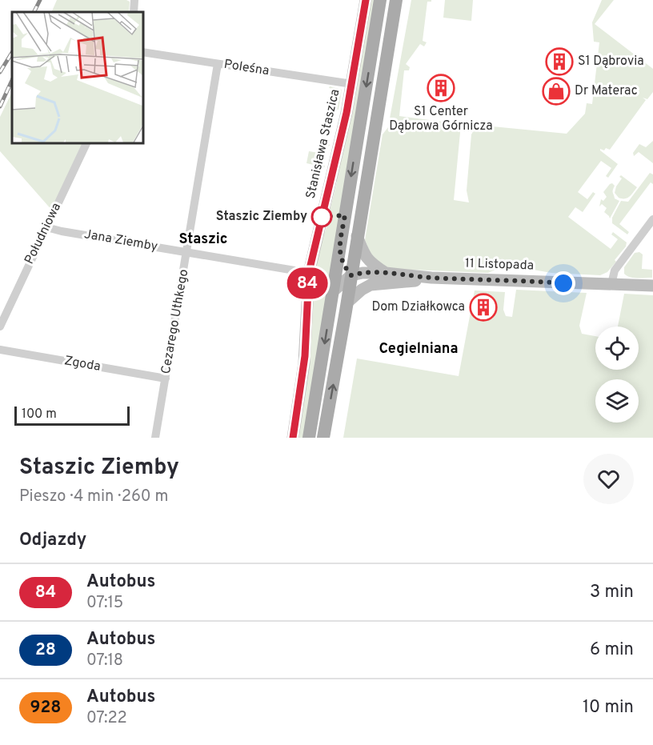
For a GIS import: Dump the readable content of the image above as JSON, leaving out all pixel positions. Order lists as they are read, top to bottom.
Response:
{
  "streets": {
    "street": [
      "Poleśna",
      "Stanisława Staszica",
      "Południowa",
      "Jana Ziemby",
      "11 Listopada",
      "Cezarego Uthkego",
      "Zgoda"
    ]
  },
  "crossings": [
    ["Poleśna", "Stanisława Staszica"],
    ["Poleśna", "Cezarego Uthkego"],
    ["Stanisława Staszica", "Jana Ziemby"],
    ["Południowa", "Jana Ziemby"],
    ["Jana Ziemby", "Cezarego Uthkego"],
    ["Cezarego Uthkego", "Zgoda"]
  ],
  "districts": ["Staszic", "Cegielniana"],
  "places": {
    "building": ["S1 Dąbrovia", "S1 Center Dąbrowa Górnicza", "Dom Działkowca"],
    "shop": ["Dr Materac"],
    "other": ["Staszic Ziemby"]
  },
  "lines": ["bus line 84"],
  "scale_bar": "100 m",
  "page": {
    "on_map": "84",
    "scale": "100 m",
    "heading": [
      ["Staszic Ziemby", "Pieszo · 4 min · 260 m"],
      "Odjazdy"
    ],
    "list": [
      {
        "mark": "84",
        "name": "Autobus",
        "note": "07:15",
        "value": "3 min"
      },
      {
        "mark": "28",
        "name": "Autobus",
        "note": "07:18",
        "value": "6 min"
      },
      {
        "mark": "928",
        "name": "Autobus",
        "note": "07:22",
        "value": "10 min"
      }
    ]
  }
}
